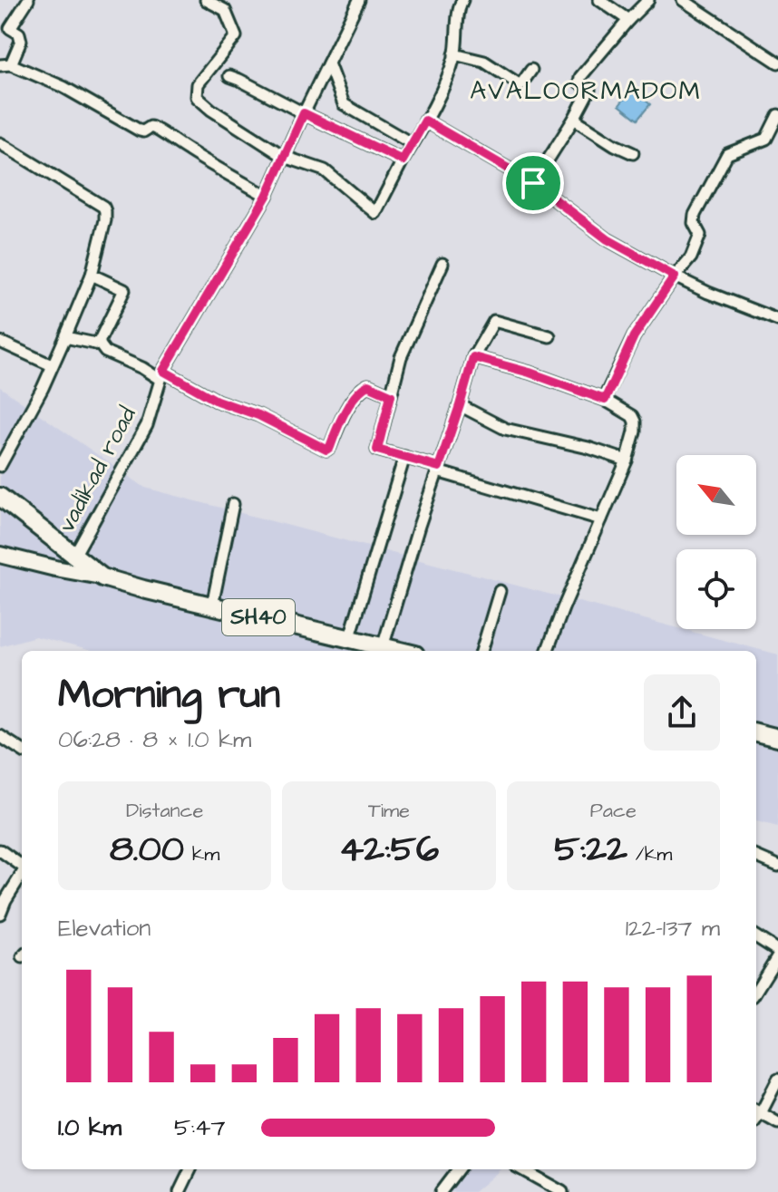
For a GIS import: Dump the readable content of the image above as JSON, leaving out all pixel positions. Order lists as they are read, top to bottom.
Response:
{
  "streets": {
    "main road": ["SH40"],
    "street": ["vadikad road"]
  },
  "crossings": [
    ["vadikad road", "SH40"]
  ],
  "districts": ["AVALOORMADOM"],
  "north": "top left",
  "page": {
    "heading": ["Morning run", "06:28 · 8 × 1.0 km"],
    "stats": [
      ["Distance", "8.00 km"],
      ["Time", "42:56"],
      ["Pace", "5:22 /km"]
    ],
    "chart": ["Elevation", "122–137 m"],
    "list": [
      {
        "name": "1.0 km",
        "note": "5:47"
      }
    ]
  }
}
